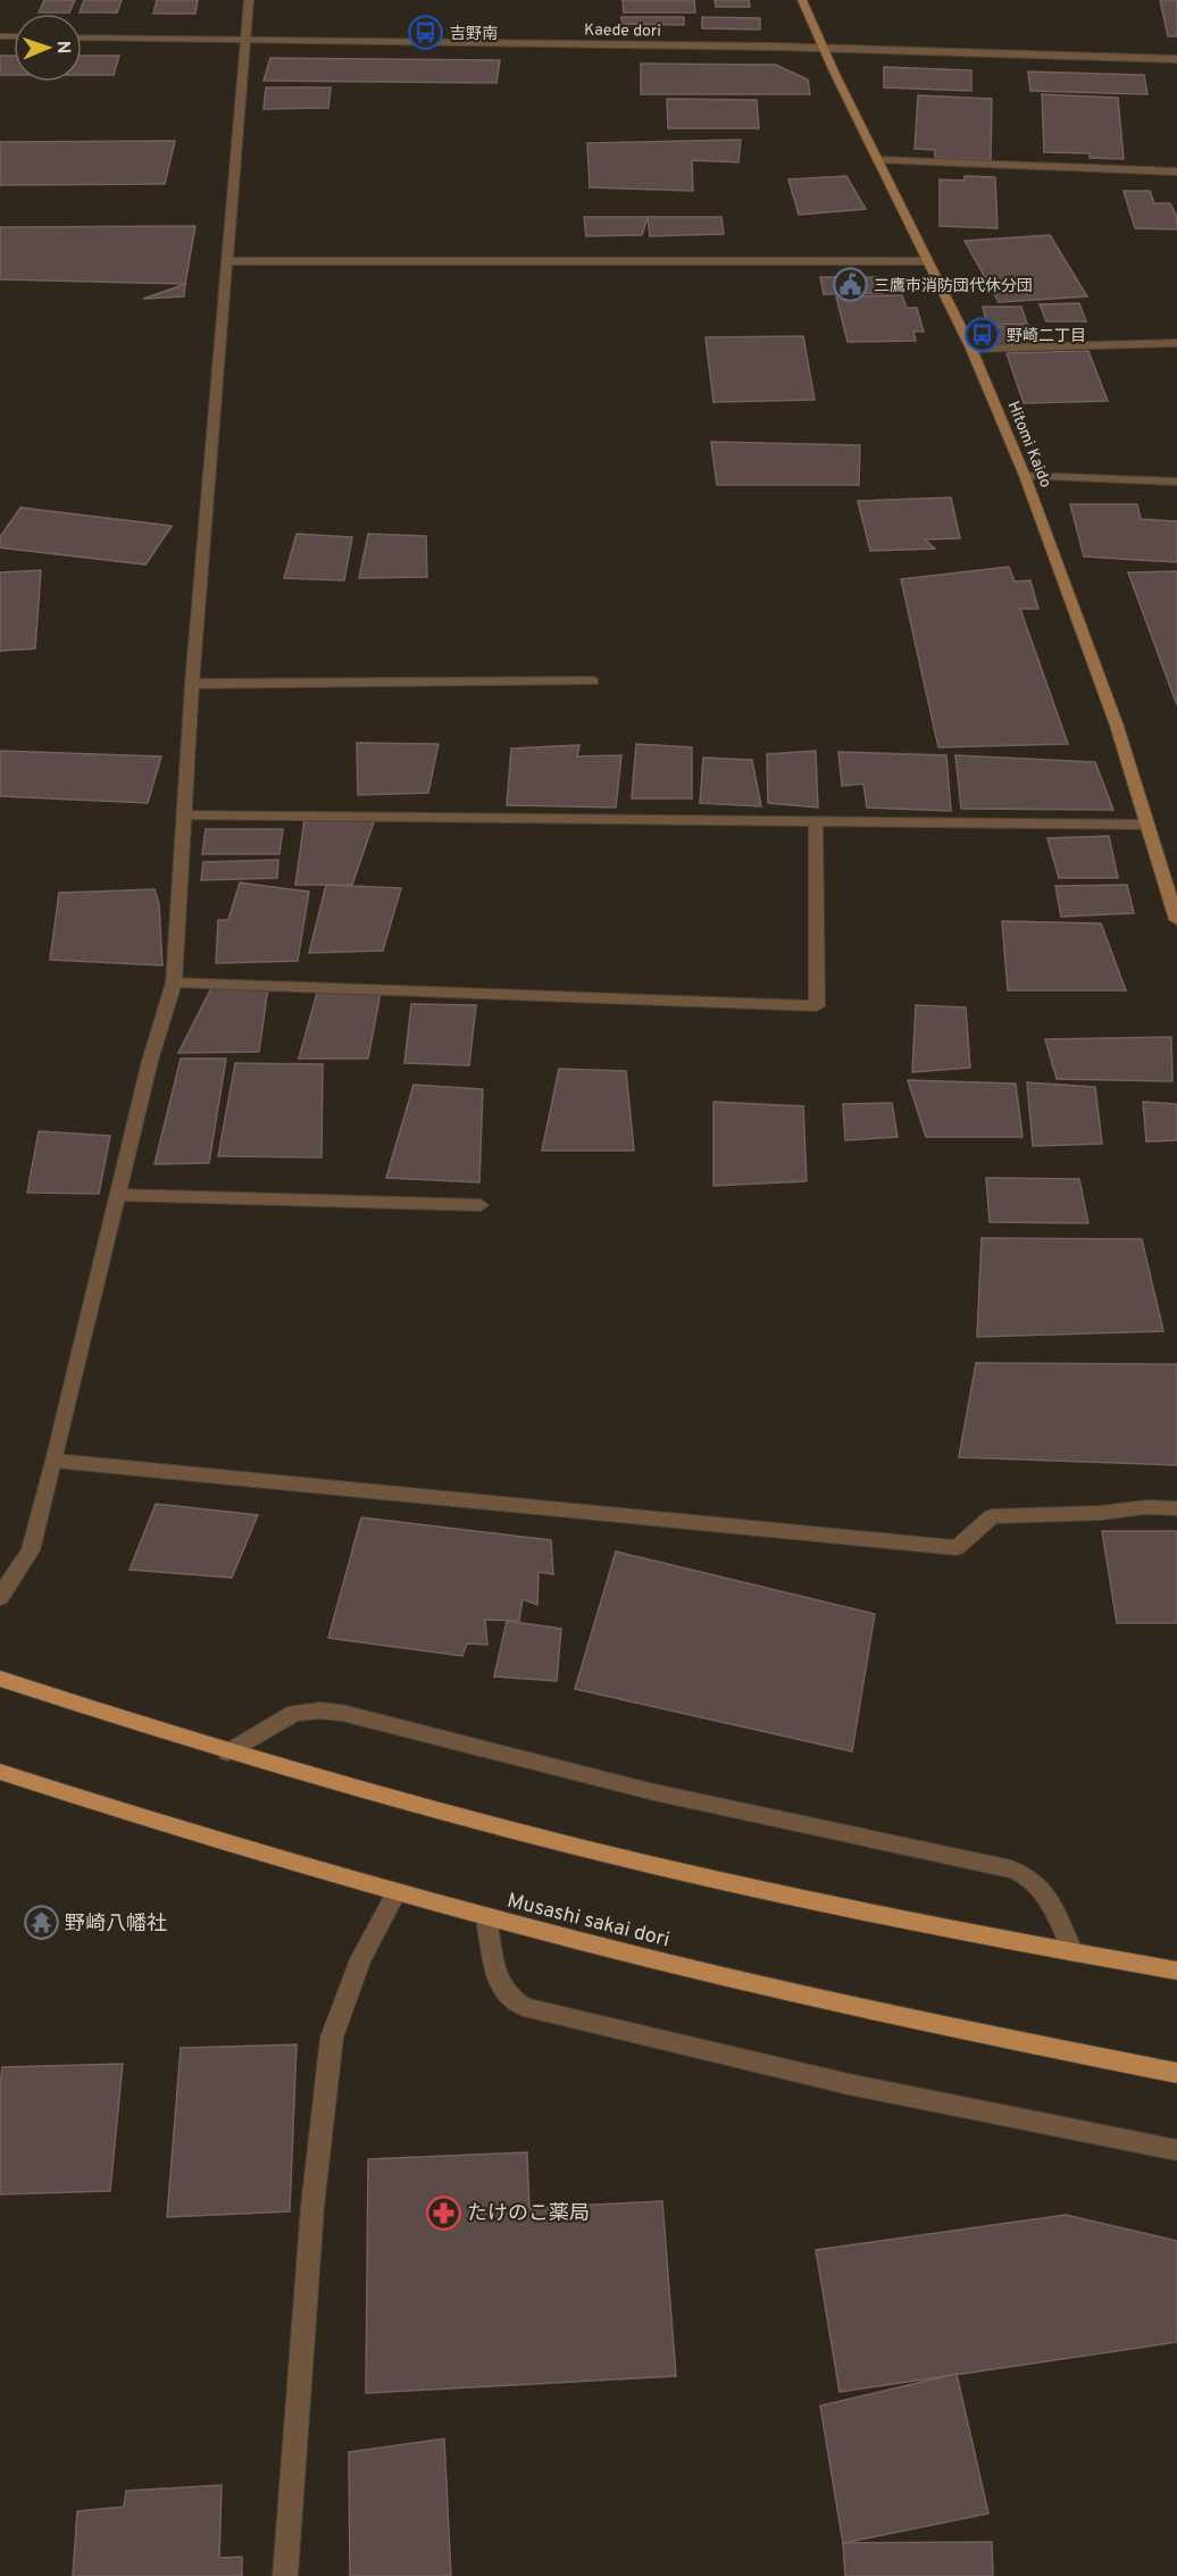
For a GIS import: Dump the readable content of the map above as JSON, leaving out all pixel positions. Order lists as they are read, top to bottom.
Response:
{
  "streets": {
    "main road": ["Hitomi Kaido", "Musashi sakai dori"],
    "street": ["Kaede dori"]
  },
  "crossings": [
    ["Kaede dori", "Hitomi Kaido"]
  ],
  "places": {
    "bus stop": ["吉野南", "野崎二丁目"],
    "public building": ["三鷹市消防団代休分団"],
    "temple": ["野崎八幡社"],
    "pharmacy": ["たけのこ薬局"]
  },
  "north": "right"
}
